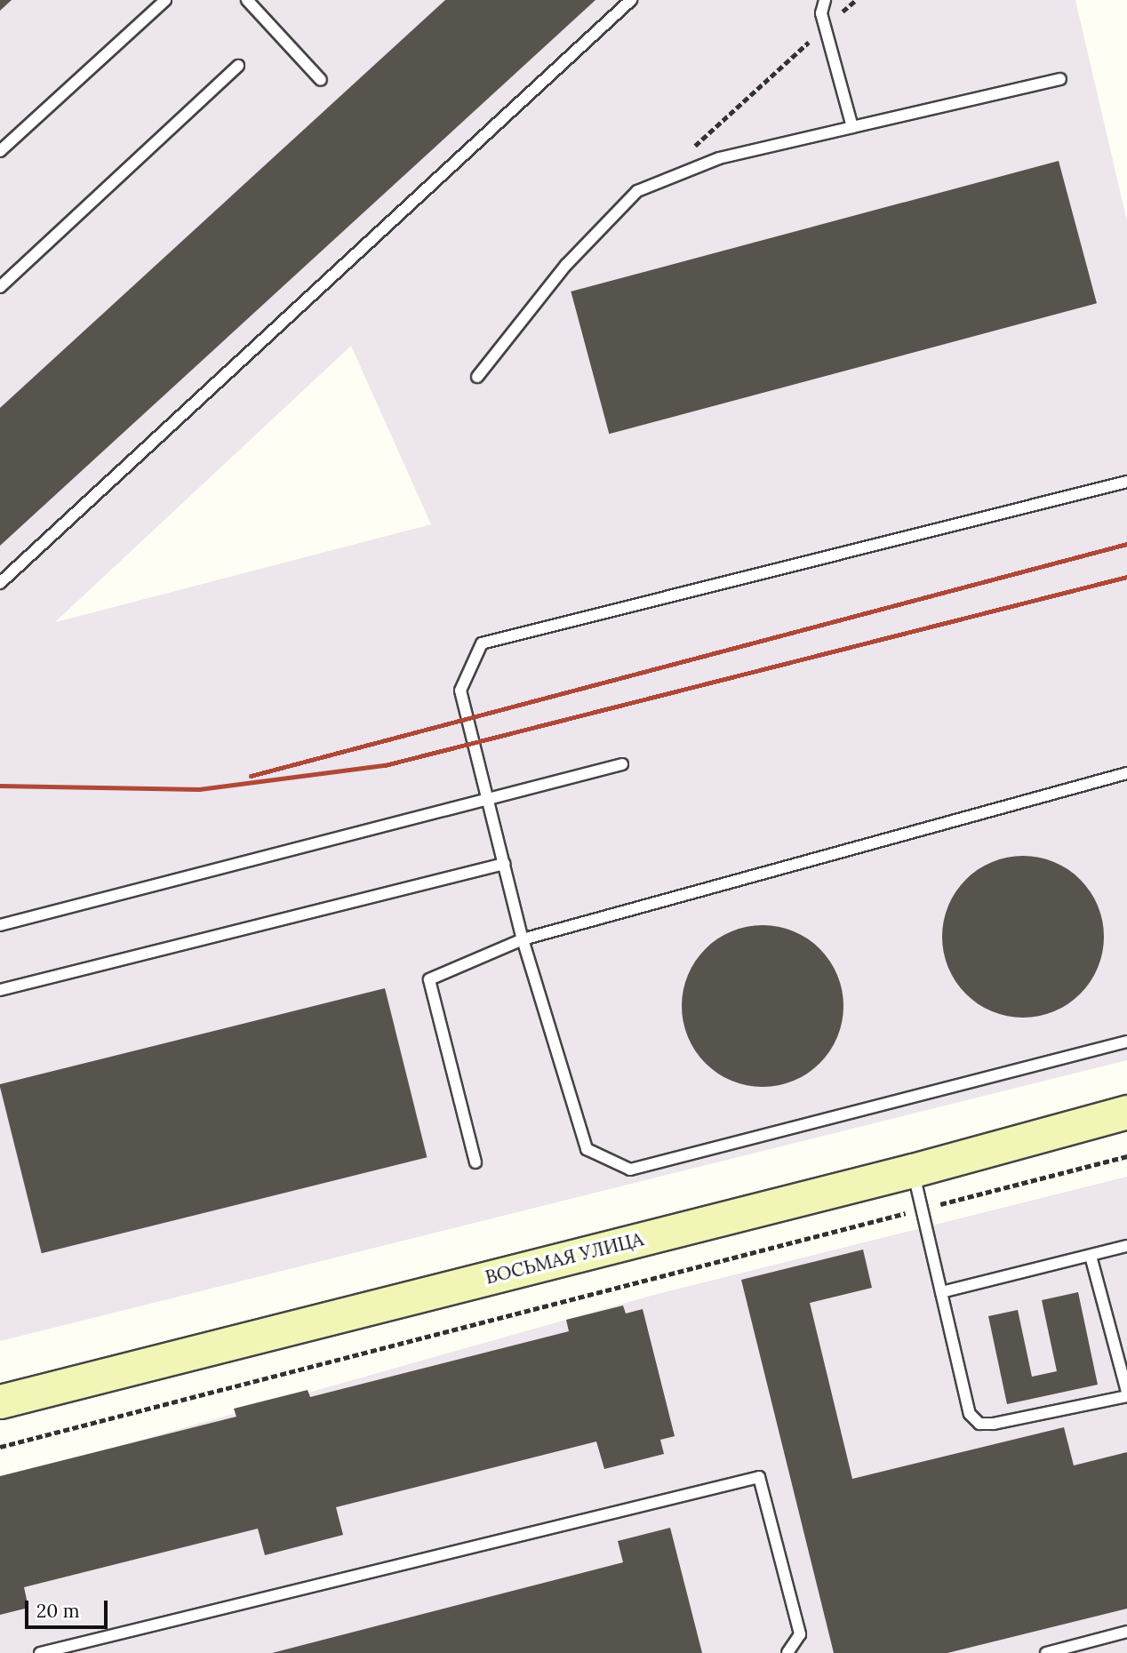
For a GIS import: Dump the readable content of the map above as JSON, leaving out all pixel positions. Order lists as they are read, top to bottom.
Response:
{
  "streets": {
    "street": ["ВОСЬМАЯ УЛИЦА"]
  },
  "scale_bar": "20 m"
}
